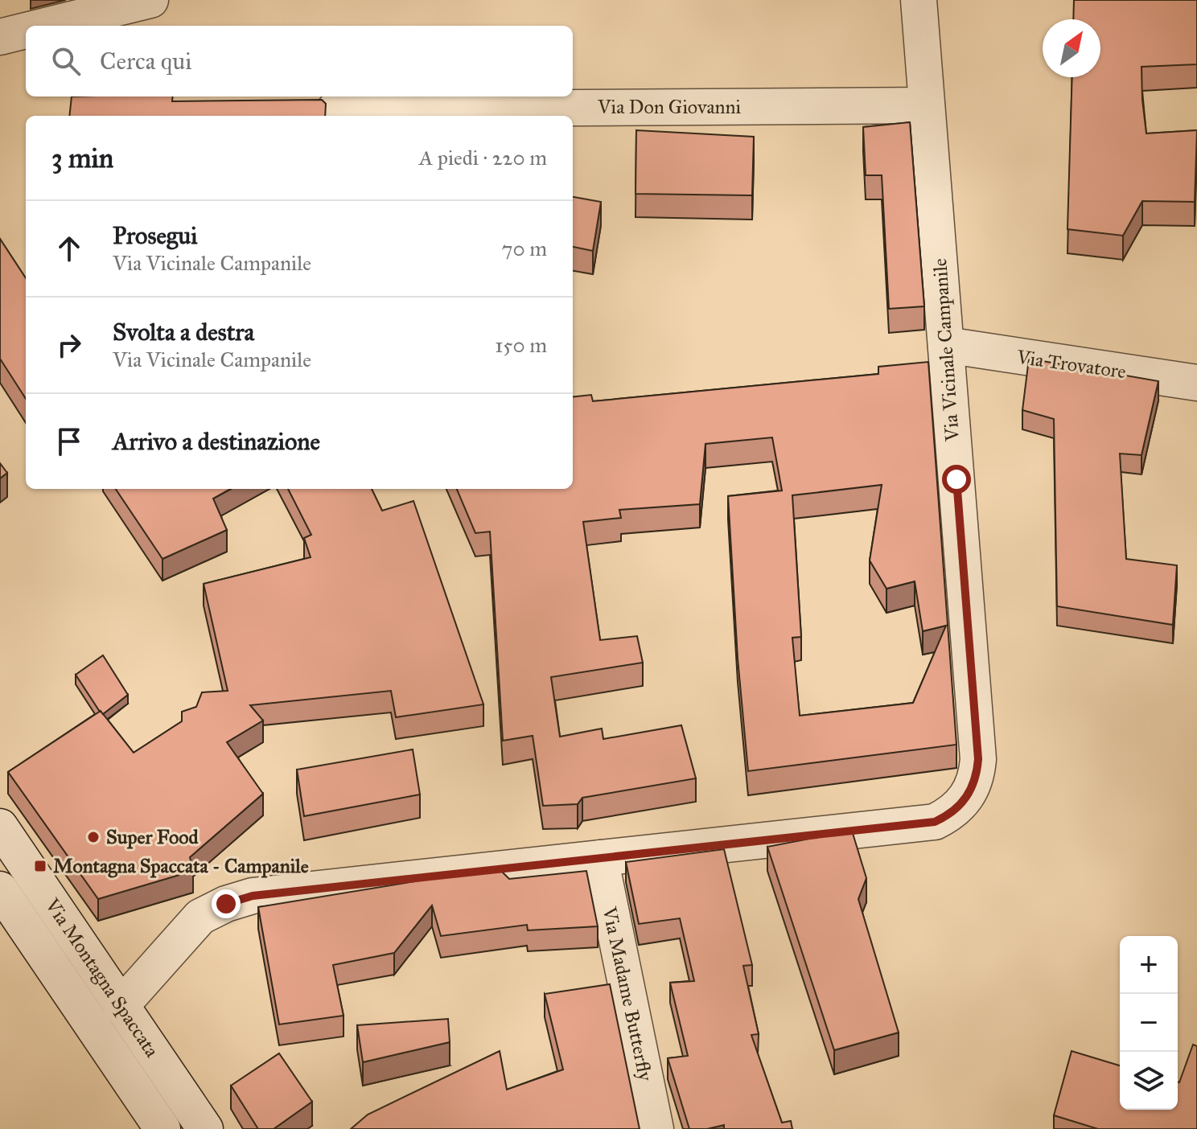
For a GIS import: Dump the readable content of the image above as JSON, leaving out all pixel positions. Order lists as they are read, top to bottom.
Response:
{
  "streets": {
    "street": [
      "Via Don Giovanni",
      "Via Vicinale Campanile",
      "Via Trovatore",
      "Via Montagna Spaccata",
      "Via Madame Butterfly"
    ]
  },
  "crossings": [
    ["Via Don Giovanni", "Via Vicinale Campanile"],
    ["Via Vicinale Campanile", "Via Trovatore"],
    ["Via Vicinale Campanile", "Via Montagna Spaccata"],
    ["Via Vicinale Campanile", "Via Madame Butterfly"]
  ],
  "places": {
    "other": ["Super Food"],
    "transit": ["Montagna Spaccata - Campanile"]
  },
  "north": "top right",
  "page": {
    "search": "Cerca qui",
    "heading": ["3 min", "A piedi · 220 m"],
    "list": [
      ["Prosegui", "Via Vicinale Campanile", "70 m"],
      ["Svolta a destra", "Via Vicinale Campanile", "150 m"],
      "Arrivo a destinazione"
    ],
    "map_buttons": ["+", "−"]
  }
}
